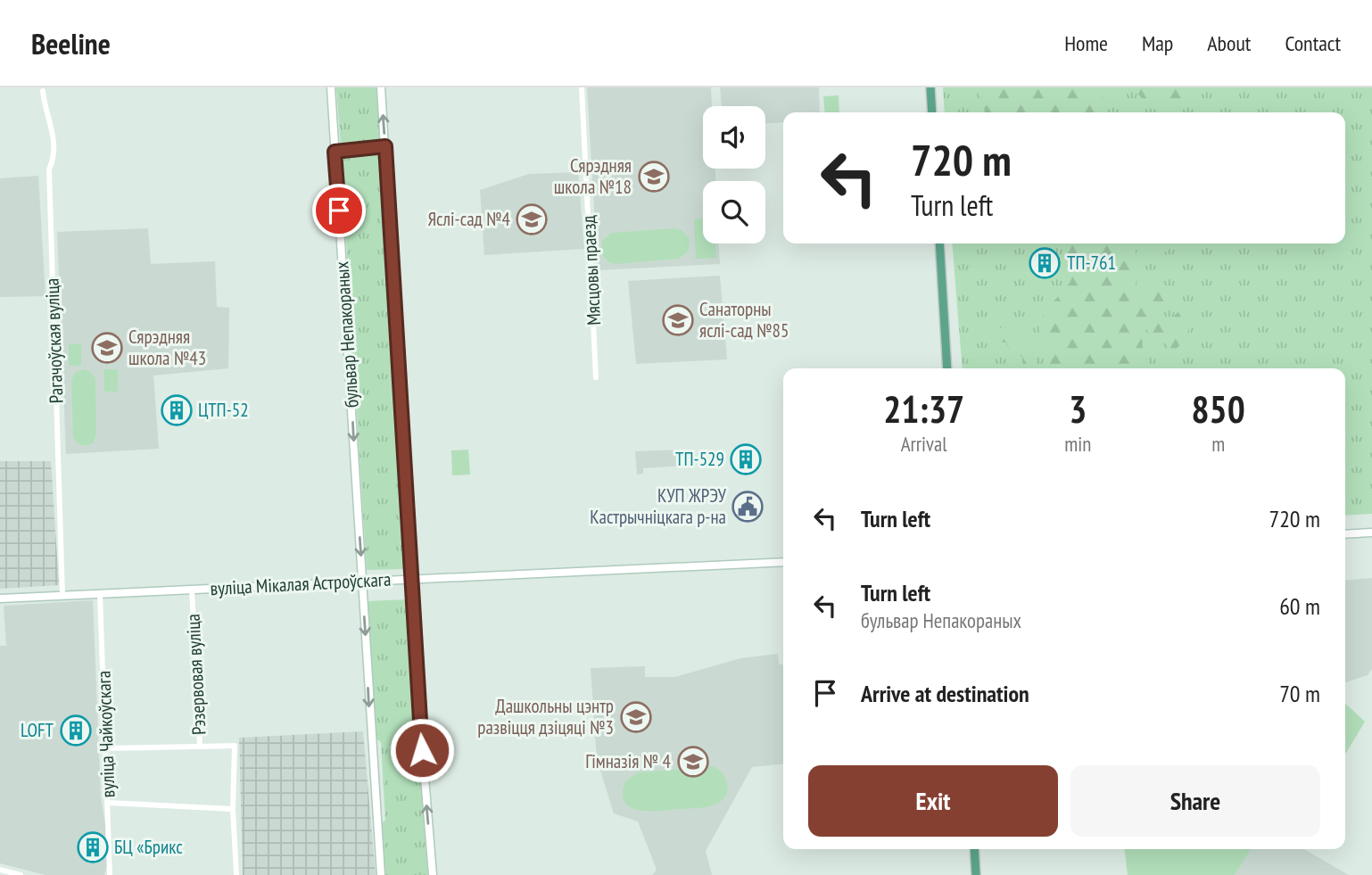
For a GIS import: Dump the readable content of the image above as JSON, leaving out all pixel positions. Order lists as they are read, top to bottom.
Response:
{
  "streets": {
    "main road": ["бульвар Непакораных", "вуліца Мікалая Астроўскага"],
    "street": [
      "Мясцовы праезд",
      "Рагачоўская вуліца",
      "Рэзервовая вуліца",
      "вуліца Чайкоўскага"
    ]
  },
  "crossings": [
    ["бульвар Непакораных", "вуліца Мікалая Астроўскага"],
    ["Рагачоўская вуліца", "вуліца Мікалая Астроўскага"],
    ["вуліца Мікалая Астроўскага", "Рэзервовая вуліца"],
    ["вуліца Мікалая Астроўскага", "вуліца Чайкоўскага"]
  ],
  "places": {
    "school or university": [
      "Сярэдняя школа №18",
      "Яслі-сад №4",
      "Санаторны яслі-сад №85",
      "Сярэдняя школа №43",
      "Дашкольны цэнтр развіцця дзіцяці №3",
      "Гімназія № 4"
    ],
    "building": [
      "ТП-761",
      "ЦТП-52",
      "ТП-529",
      "LOFT",
      "БЦ «Брикс"
    ],
    "public building": ["КУП ЖРЭУ Кастрычніцкага р-на"]
  },
  "page": {
    "header": "Beeline",
    "nav": [
      "Home",
      "Map",
      "About",
      "Contact"
    ],
    "turn": ["720 m", "Turn left"],
    "eta": [
      "21:37",
      "Arrival",
      "3",
      "min",
      "850",
      "m"
    ],
    "list": [
      {
        "name": "Turn left",
        "value": "720 m"
      },
      {
        "name": "Turn left",
        "note": "бульвар Непакораных",
        "value": "60 m"
      },
      {
        "name": "Arrive at destination",
        "value": "70 m"
      }
    ],
    "buttons": ["Exit", "Share"]
  }
}
